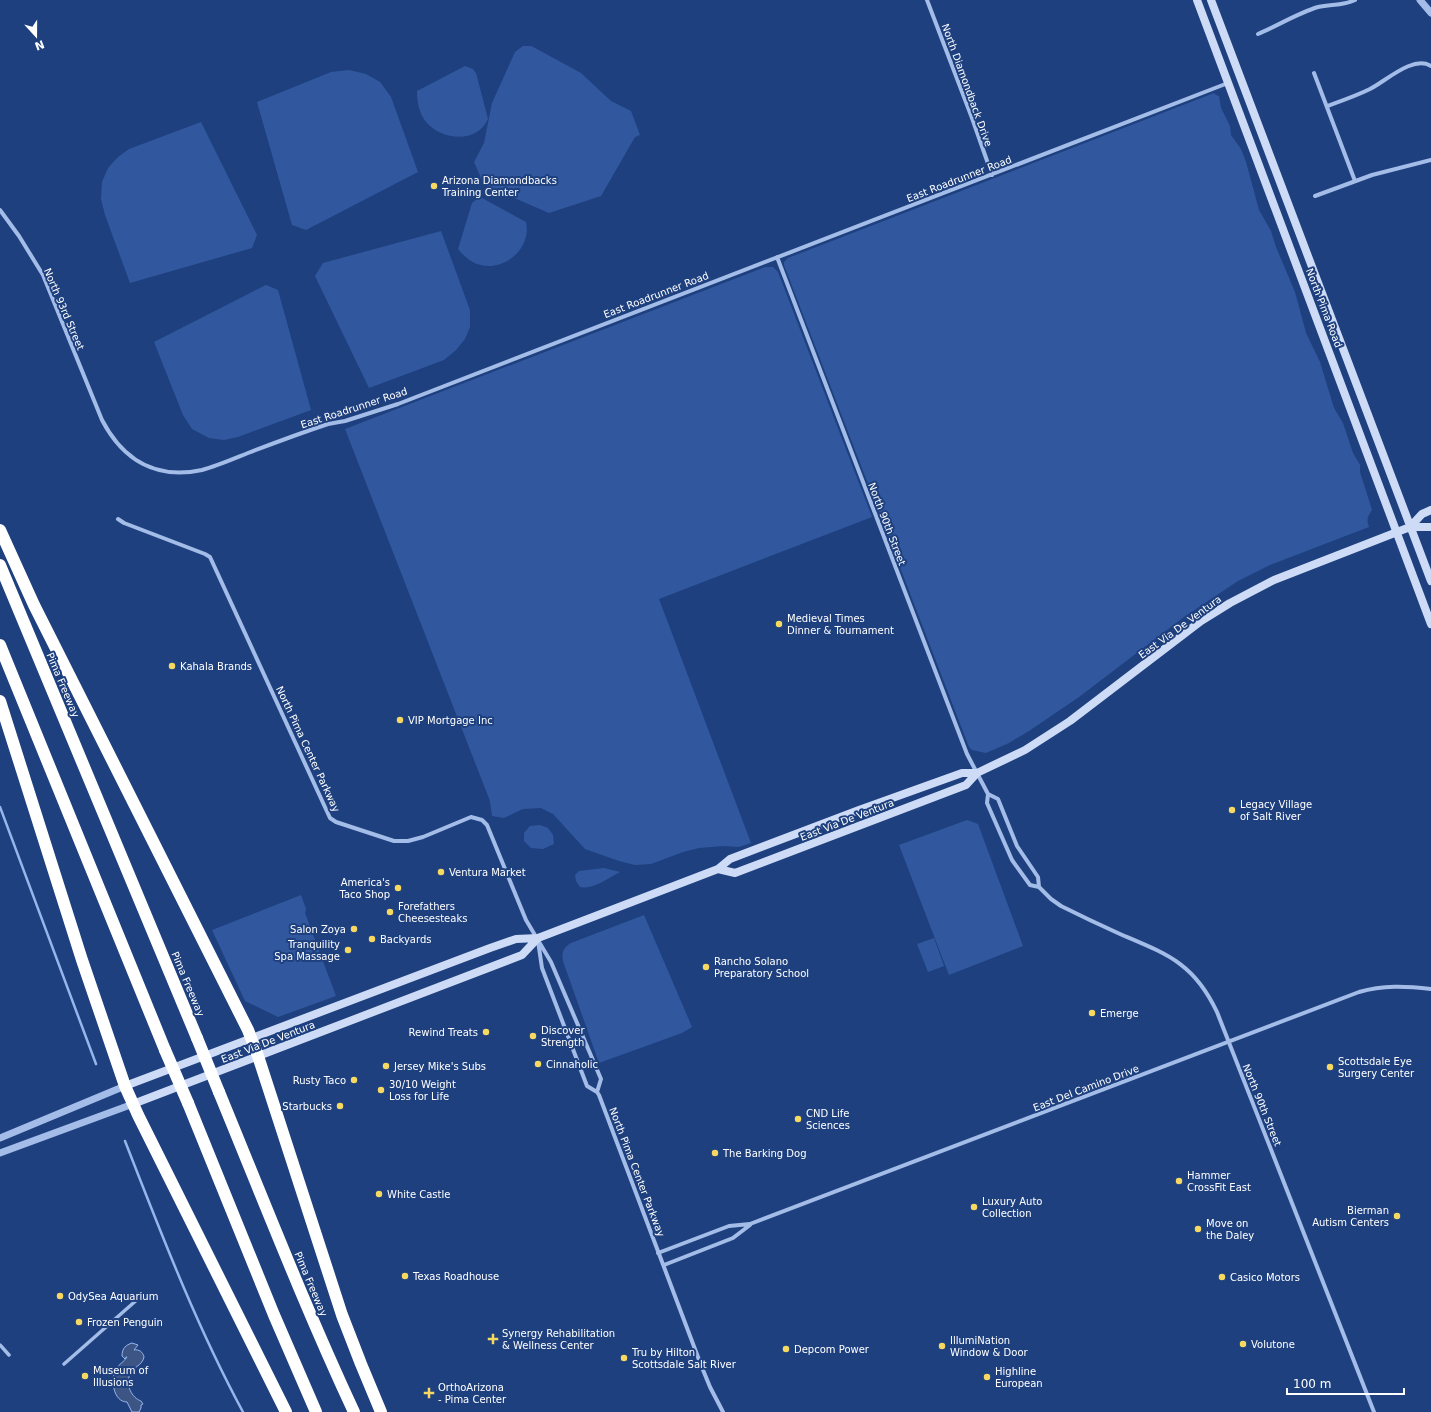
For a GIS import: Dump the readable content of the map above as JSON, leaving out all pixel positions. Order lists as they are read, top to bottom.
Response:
{
  "streets": {
    "highway": ["Pima Freeway"],
    "main road": ["North Pima Road", "East Via De Ventura"],
    "street": [
      "North Diamondback Drive",
      "East Roadrunner Road",
      "North 93rd Street",
      "North 90th Street",
      "North Pima Center Parkway",
      "East Del Camino Drive"
    ]
  },
  "crossings": [
    ["North Diamondback Drive", "East Roadrunner Road"],
    ["East Roadrunner Road", "North Pima Road"],
    ["East Roadrunner Road", "North 93rd Street"],
    ["East Roadrunner Road", "North 90th Street"],
    ["North Pima Road", "East Via De Ventura"],
    ["North 90th Street", "East Via De Ventura"],
    ["North 90th Street", "East Del Camino Drive"],
    ["East Via De Ventura", "North Pima Center Parkway"],
    ["North Pima Center Parkway", "East Del Camino Drive"]
  ],
  "places": {
    "other": [
      "Arizona Diamondbacks Training Center",
      "Medieval Times Dinner & Tournament",
      "Kahala Brands",
      "VIP Mortgage Inc",
      "Legacy Village of Salt River",
      "Ventura Market",
      "America's Taco Shop",
      "Forefathers Cheesesteaks",
      "Salon Zoya",
      "Backyards",
      "Tranquility Spa Massage",
      "Rancho Solano Preparatory School",
      "Emerge",
      "Rewind Treats",
      "Discover Strength",
      "Cinnaholic",
      "Jersey Mike's Subs",
      "Scottsdale Eye Surgery Center",
      "Rusty Taco",
      "30/10 Weight Loss for Life",
      "Starbucks",
      "CND Life Sciences",
      "The Barking Dog",
      "Hammer CrossFit East",
      "White Castle",
      "Luxury Auto Collection",
      "Bierman Autism Centers",
      "Move on the Daley",
      "Texas Roadhouse",
      "Casico Motors",
      "OdySea Aquarium",
      "Frozen Penguin",
      "Volutone",
      "IllumiNation Window & Door",
      "Depcom Power",
      "Tru by Hilton Scottsdale Salt River",
      "Museum of Illusions",
      "Highline European"
    ],
    "health": ["Synergy Rehabilitation & Wellness Center", "OrthoArizona - Pima Center"]
  },
  "scale_bar": "100 m",
  "north": "bottom"
}
